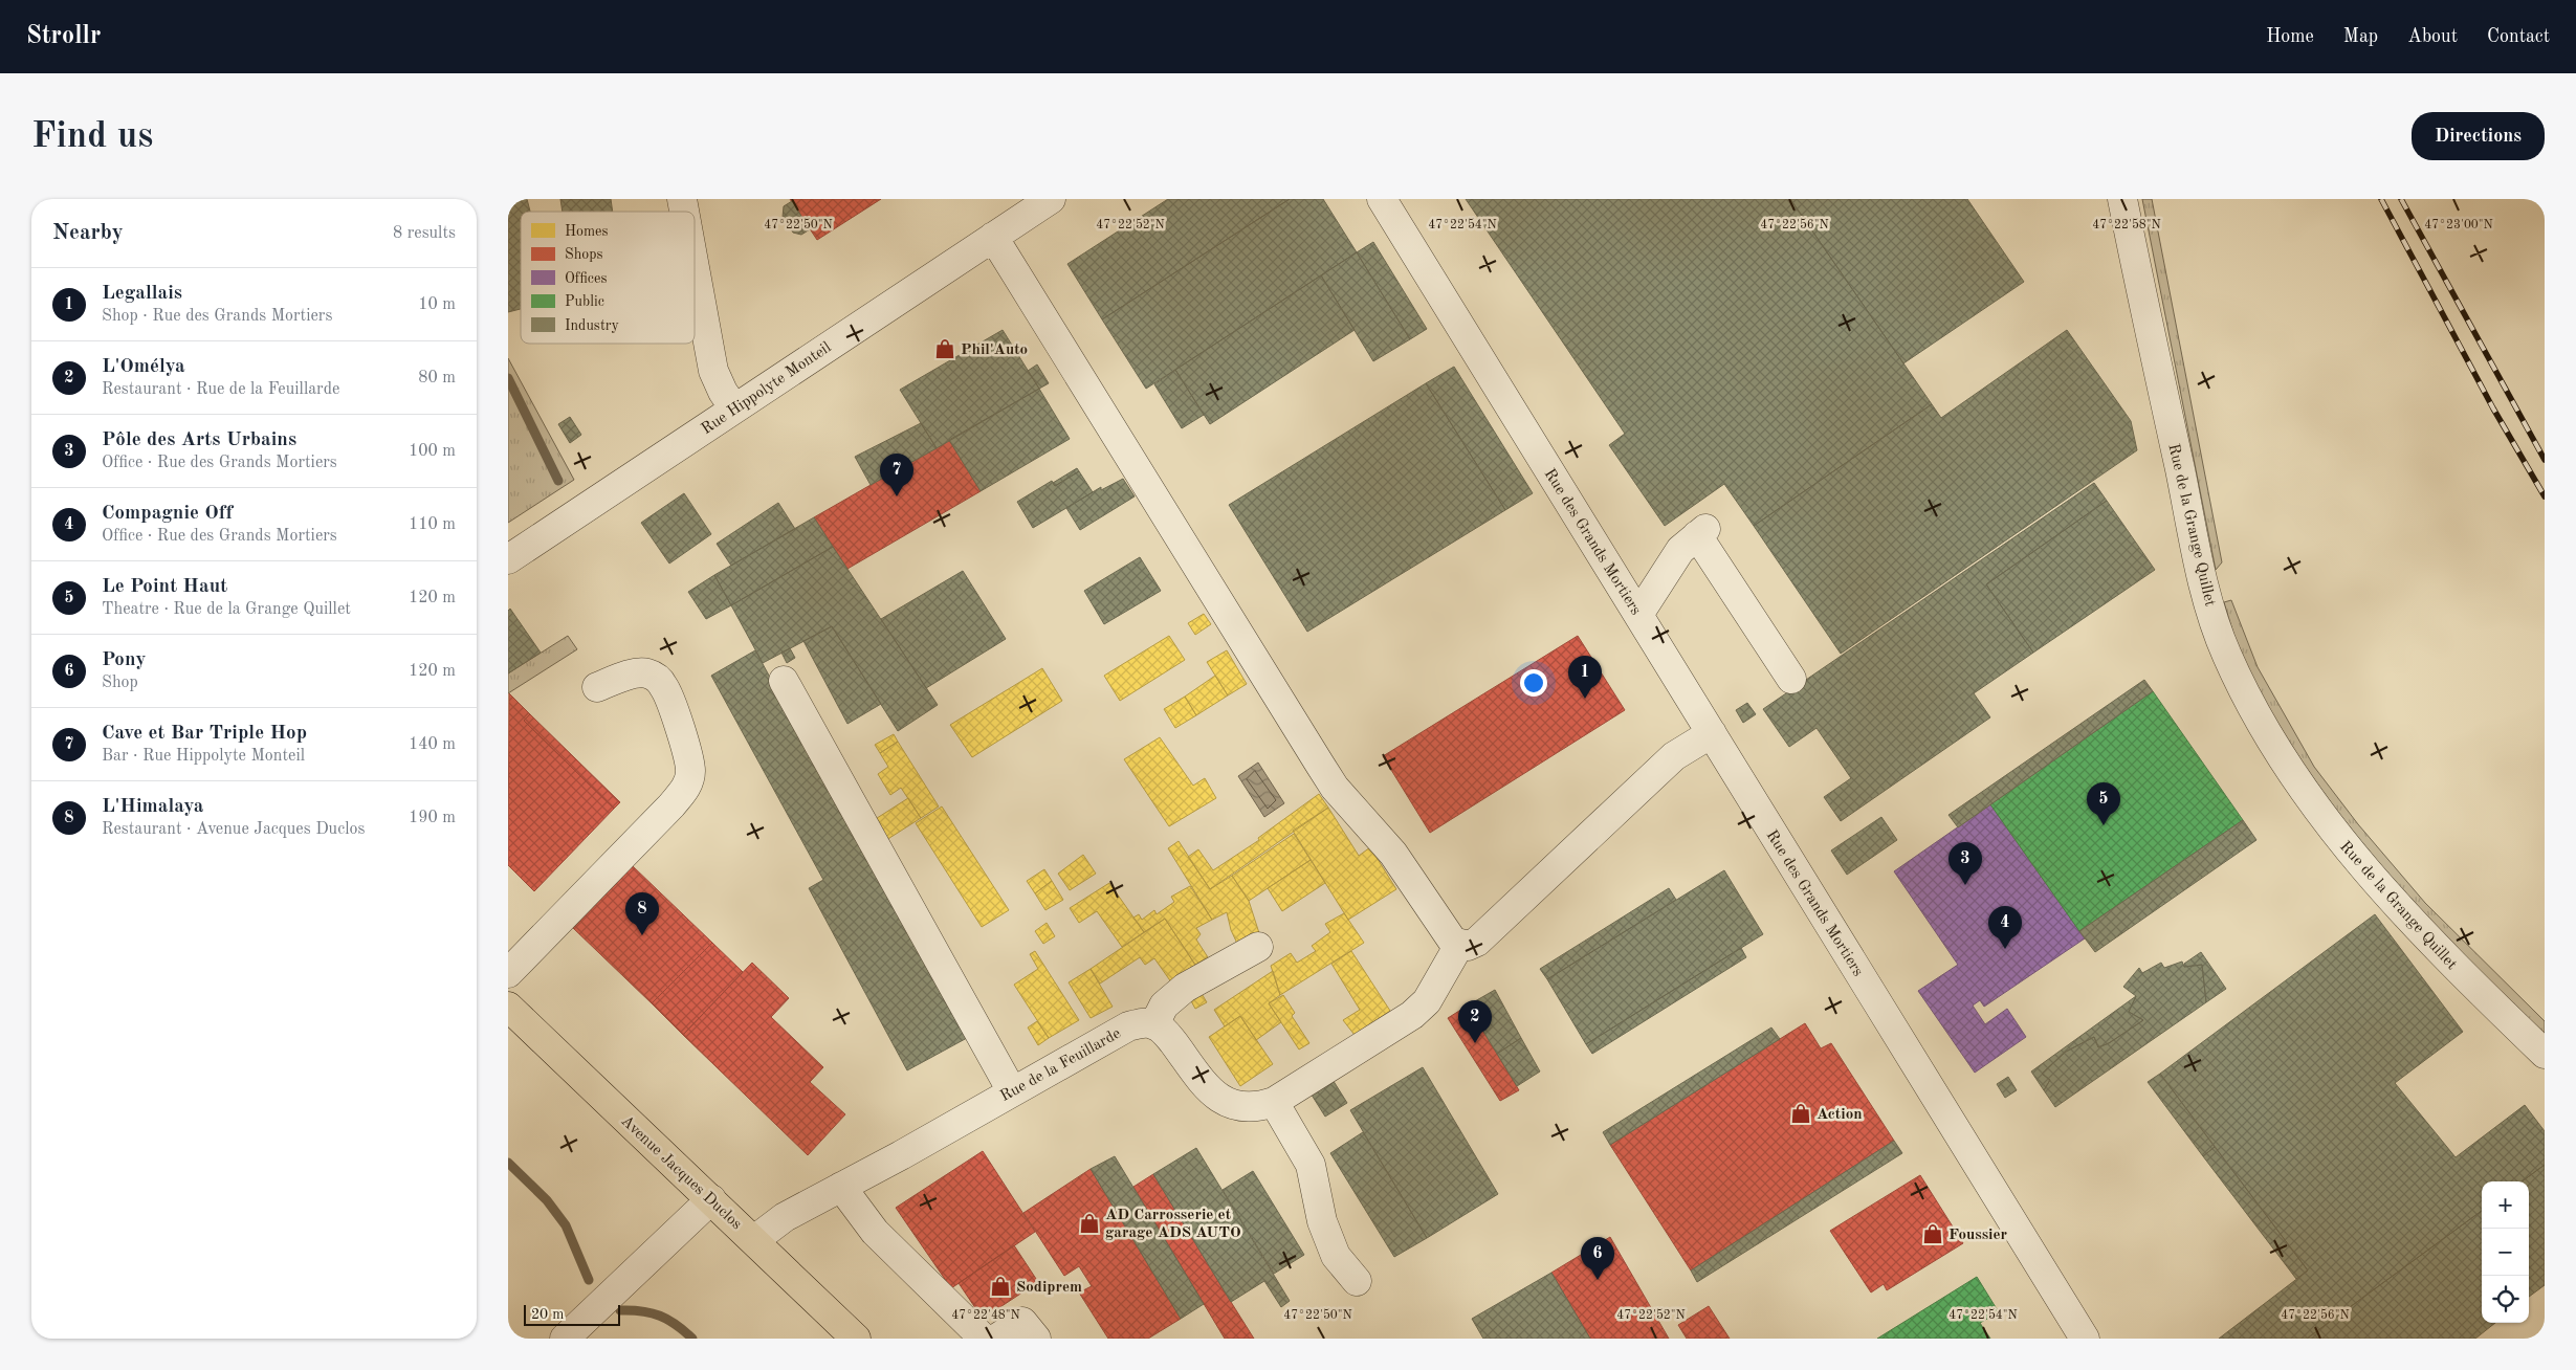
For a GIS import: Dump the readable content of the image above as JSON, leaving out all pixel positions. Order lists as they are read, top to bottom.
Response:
{
  "streets": {
    "main road": ["Avenue Jacques Duclos"],
    "street": [
      "Rue Hippolyte Monteil",
      "Rue de la Grange Quillet",
      "Rue des Grands Mortiers",
      "Rue de la Feuillarde"
    ]
  },
  "crossings": [
    ["Rue de la Feuillarde", "Avenue Jacques Duclos"]
  ],
  "places": {
    "shop": [
      "Phil'Auto",
      "Action",
      "AD Carrosserie et garage ADS AUTO",
      "Foussier",
      "Sodiprem"
    ]
  },
  "legend": [
    "Homes",
    "Shops",
    "Offices",
    "Public",
    "Industry"
  ],
  "scale_bar": "20 m",
  "page": {
    "header": "Strollr",
    "nav": [
      "Home",
      "Map",
      "About",
      "Contact"
    ],
    "buttons": "Directions",
    "title": "Find us",
    "heading": ["Nearby", "8 results"],
    "list": [
      {
        "mark": "1",
        "name": "Legallais",
        "note": "Shop · Rue des Grands Mortiers",
        "value": "10 m"
      },
      {
        "mark": "2",
        "name": "L'Omélya",
        "note": "Restaurant · Rue de la Feuillarde",
        "value": "80 m"
      },
      {
        "mark": "3",
        "name": "Pôle des Arts Urbains",
        "note": "Office · Rue des Grands Mortiers",
        "value": "100 m"
      },
      {
        "mark": "4",
        "name": "Compagnie Off",
        "note": "Office · Rue des Grands Mortiers",
        "value": "110 m"
      },
      {
        "mark": "5",
        "name": "Le Point Haut",
        "note": "Theatre · Rue de la Grange Quillet",
        "value": "120 m"
      },
      {
        "mark": "6",
        "name": "Pony",
        "note": "Shop",
        "value": "120 m"
      },
      {
        "mark": "7",
        "name": "Cave et Bar Triple Hop",
        "note": "Bar · Rue Hippolyte Monteil",
        "value": "140 m"
      },
      {
        "mark": "8",
        "name": "L'Himalaya",
        "note": "Restaurant · Avenue Jacques Duclos",
        "value": "190 m"
      }
    ],
    "pins": [
      "7",
      "1",
      "5",
      "3",
      "8",
      "4",
      "2",
      "6"
    ],
    "map_buttons": ["+", "−"],
    "scale": "20 m"
  },
  "coordinates": [
    "47°22'50\"N",
    "47°22'52\"N",
    "47°22'54\"N",
    "47°22'56\"N",
    "47°22'58\"N",
    "47°23'00\"N",
    "47°22'48\"N"
  ]
}
